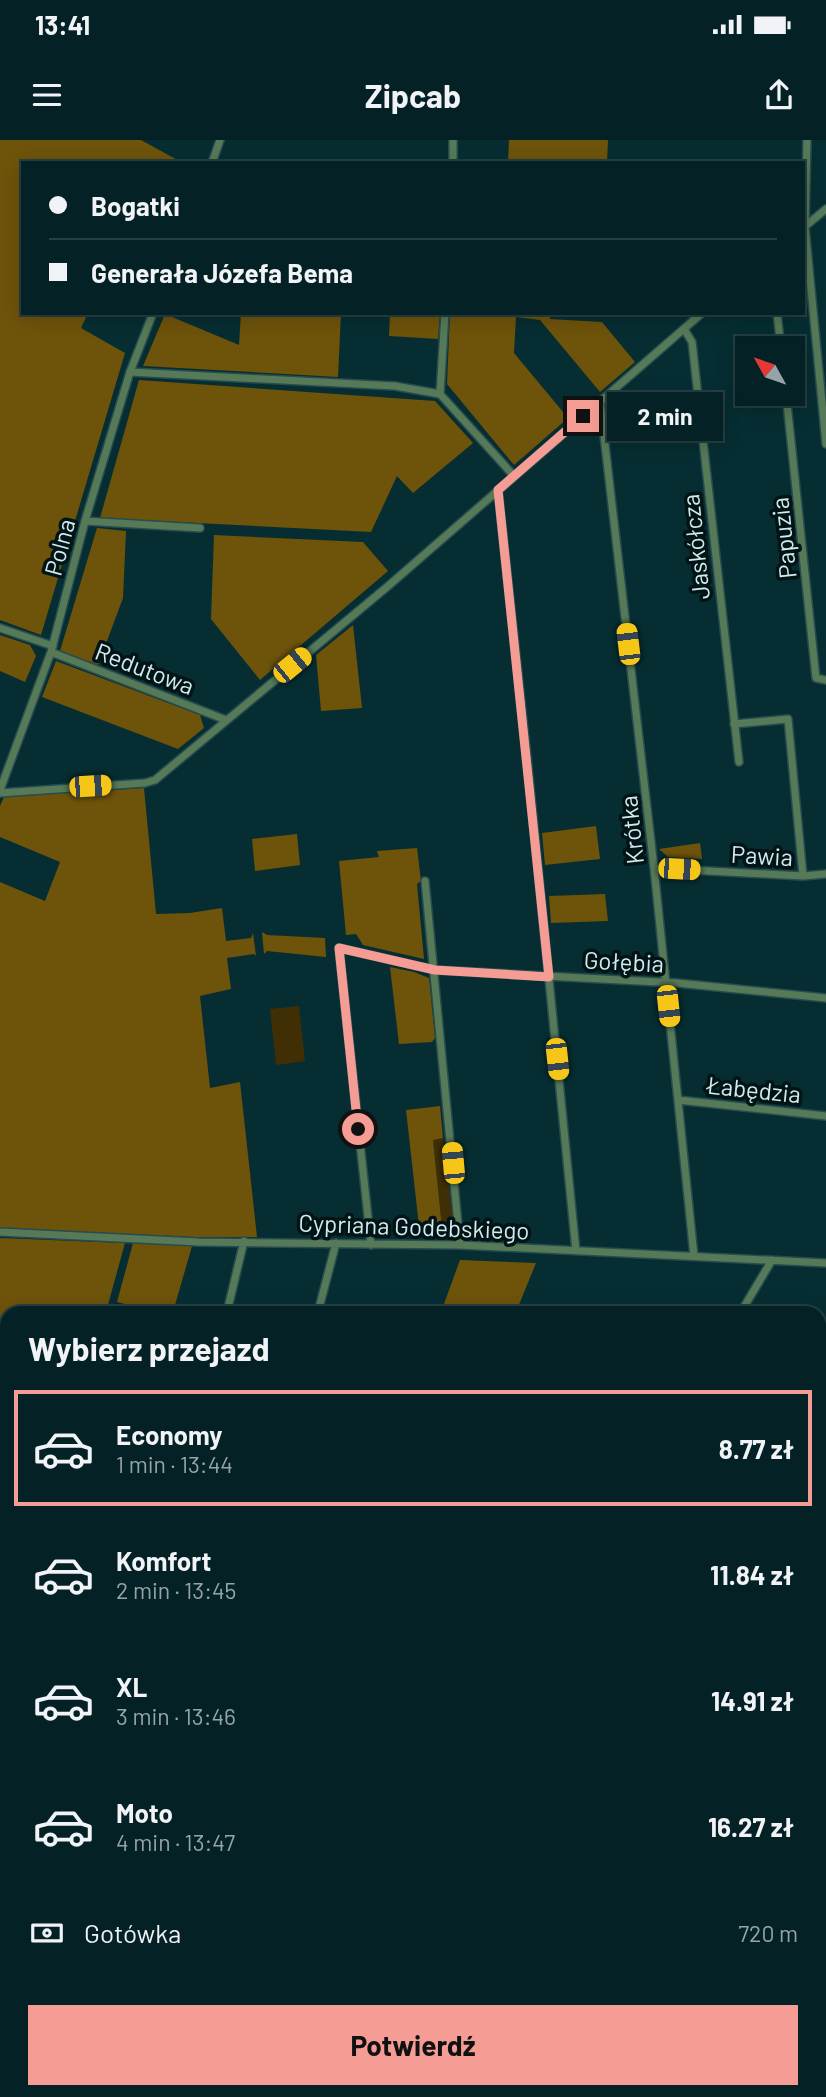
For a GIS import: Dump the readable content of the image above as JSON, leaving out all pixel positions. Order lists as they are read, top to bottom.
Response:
{
  "streets": {
    "street": [
      "Papuzia",
      "Polna",
      "Jaskółcza",
      "Redutowa",
      "Krótka",
      "Pawia",
      "Gołębia",
      "Łabędzia",
      "Cypriana Godebskiego"
    ]
  },
  "crossings": [
    ["Polna", "Redutowa"],
    ["Krótka", "Pawia"],
    ["Krótka", "Gołębia"],
    ["Krótka", "Łabędzia"],
    ["Krótka", "Cypriana Godebskiego"],
    ["Gołębia", "Cypriana Godebskiego"]
  ],
  "north": "top left",
  "page": {
    "status": "13:41",
    "header": "Zipcab",
    "banner": ["Bogatki", "Generała Józefa Bema"],
    "bubble": "2 min",
    "heading": "Wybierz przejazd",
    "list": [
      {
        "name": "Economy",
        "note": "1 min · 13:44",
        "value": "8.77 zł"
      },
      {
        "name": "Komfort",
        "note": "2 min · 13:45",
        "value": "11.84 zł"
      },
      {
        "name": "XL",
        "note": "3 min · 13:46",
        "value": "14.91 zł"
      },
      {
        "name": "Moto",
        "note": "4 min · 13:47",
        "value": "16.27 zł"
      }
    ],
    "pay": ["Gotówka", "720 m"],
    "buttons": "Potwierdź"
  }
}
